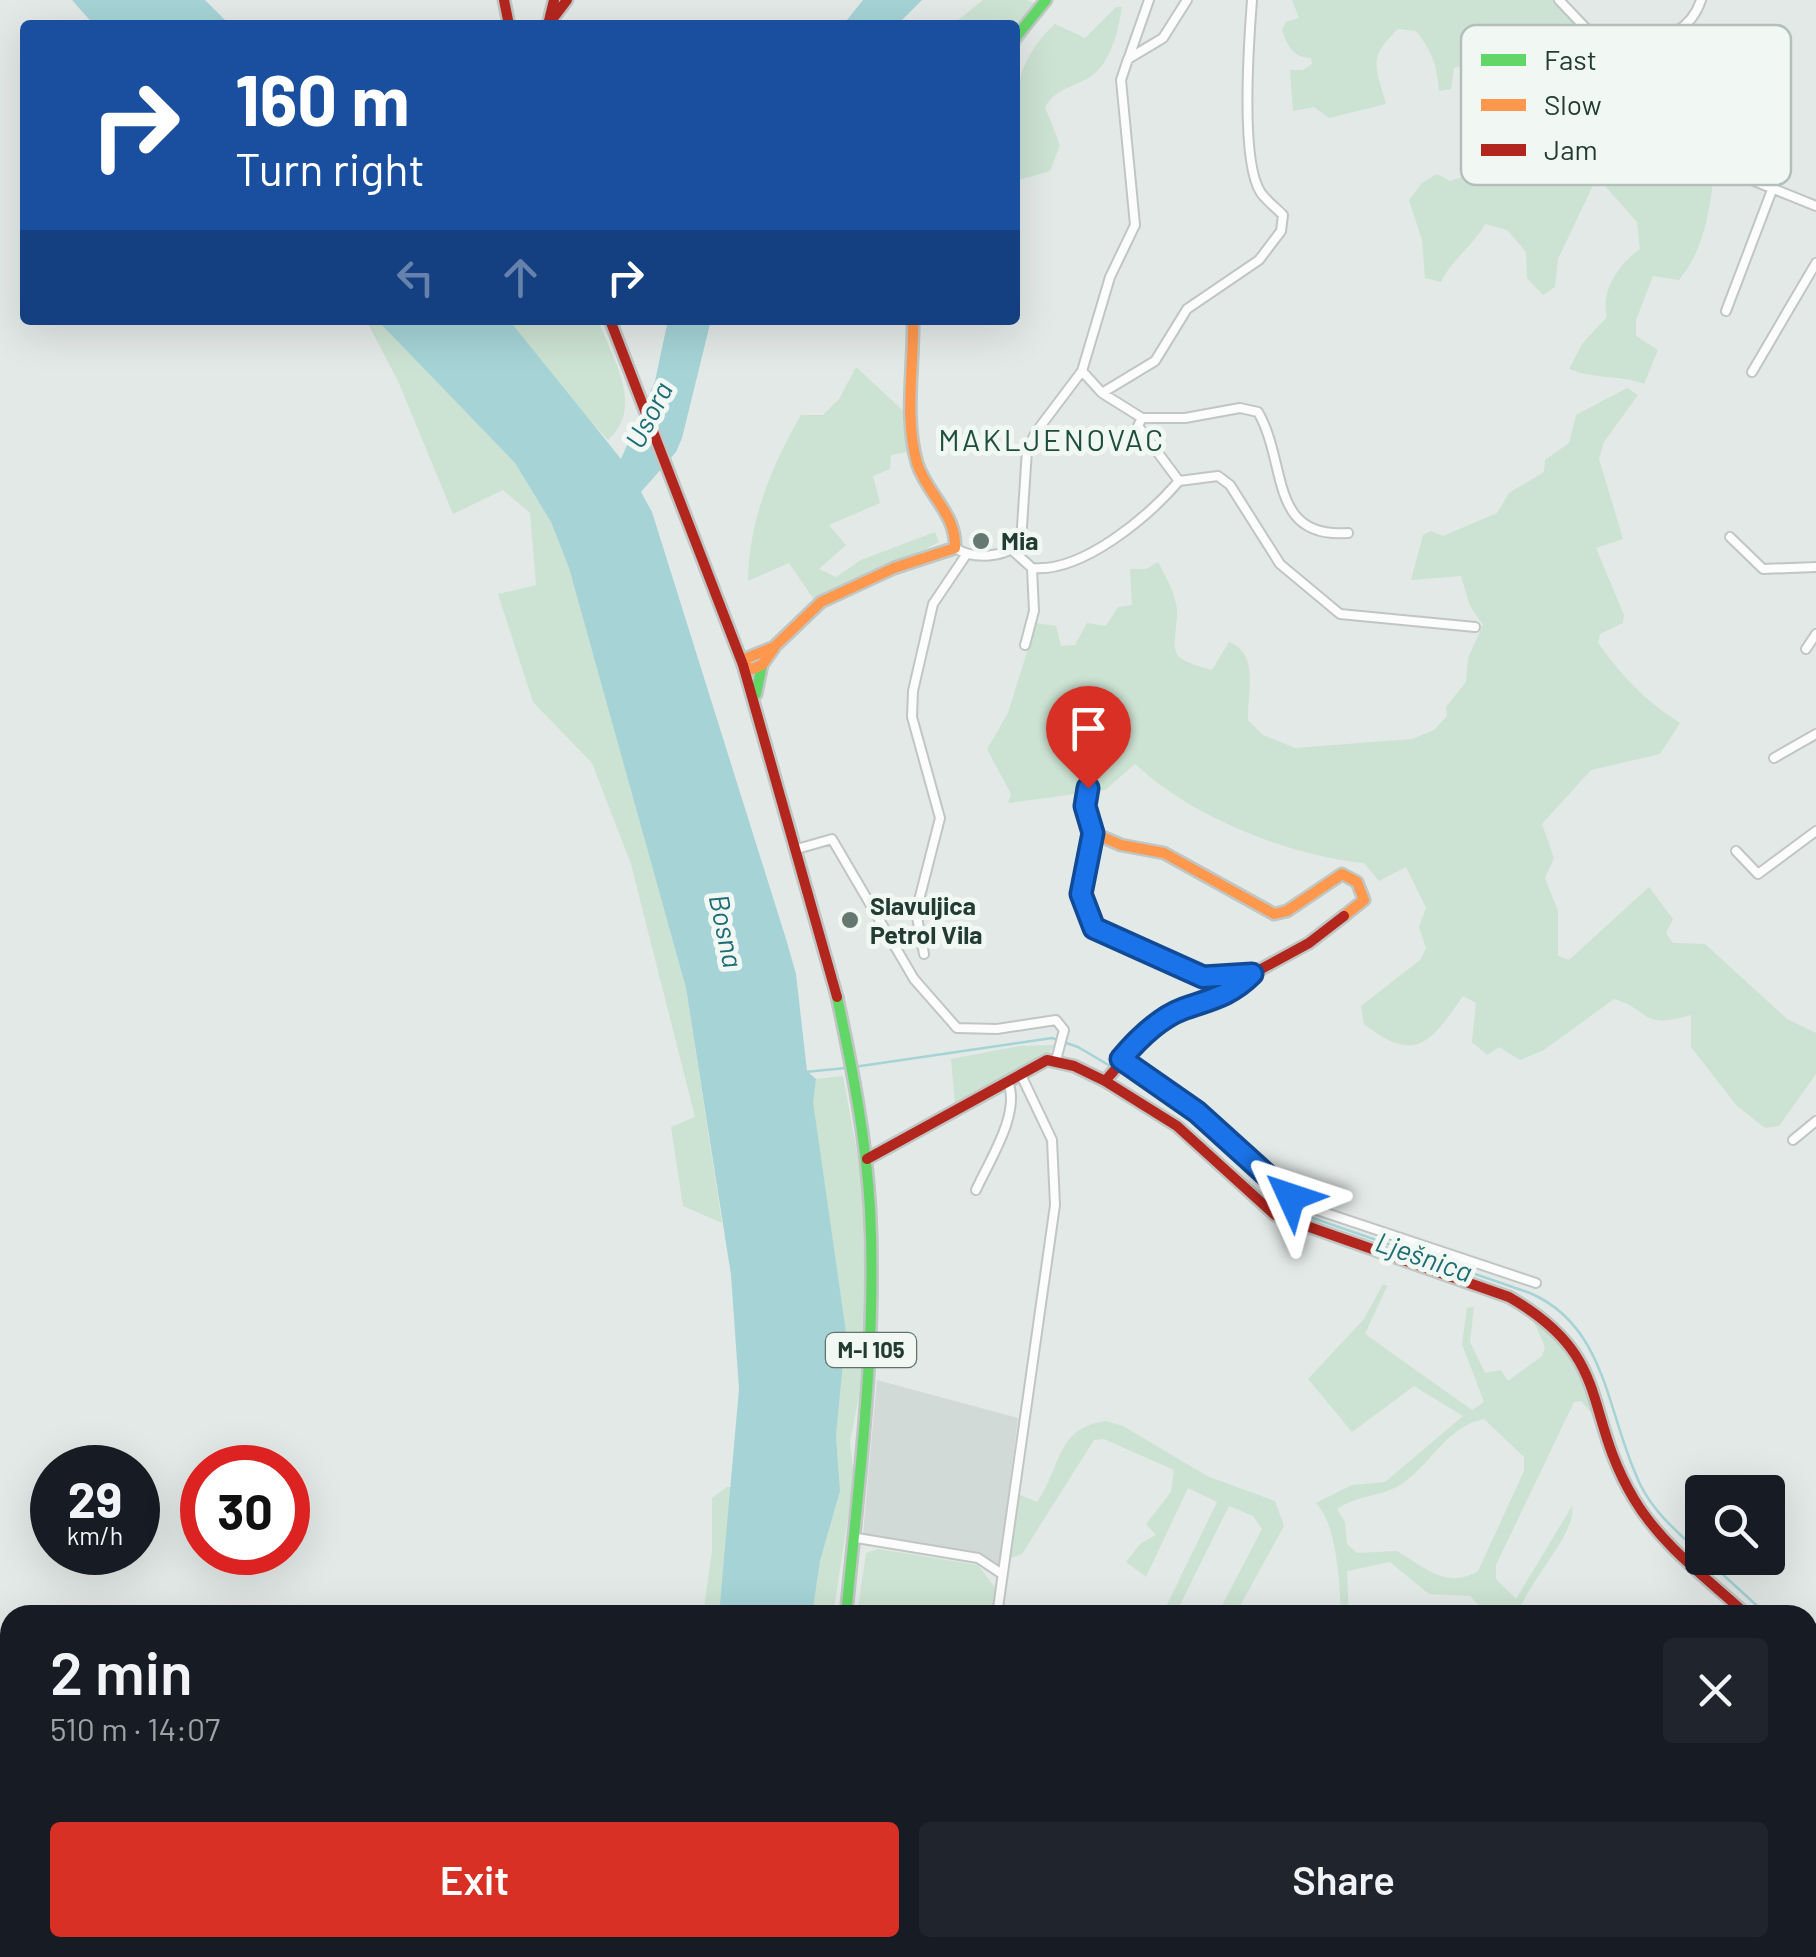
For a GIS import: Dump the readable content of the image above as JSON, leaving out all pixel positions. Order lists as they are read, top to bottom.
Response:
{
  "streets": {
    "street": ["M-I 105"]
  },
  "districts": ["MAKLJENOVAC"],
  "water": ["Usora", "Bosna", "Lješnica"],
  "places": ["Mia", "Slavuljica Petrol Vila"],
  "legend": ["Fast", "Slow", "Jam"],
  "page": {
    "turn": ["160 m", "Turn right"],
    "speed": "29 km/h",
    "limit": "30",
    "heading": ["2 min", "510 m · 14:07"],
    "buttons": ["Exit", "Share"]
  }
}
